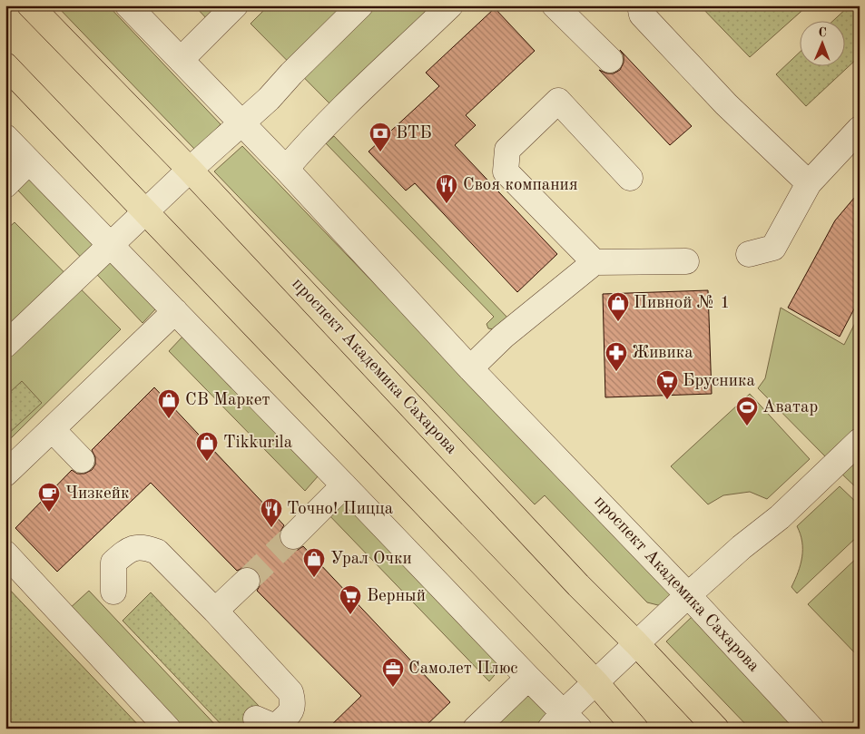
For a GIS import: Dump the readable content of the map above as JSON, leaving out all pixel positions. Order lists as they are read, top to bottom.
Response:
{
  "streets": {
    "main road": ["проспект Академика Сахарова"]
  },
  "places": {
    "bank": ["ВТБ"],
    "restaurant": ["Своя компания", "Точно! Пицца"],
    "shop": [
      "Пивной № 1",
      "СВ Маркет",
      "Tikkurila",
      "Урал Очки"
    ],
    "pharmacy": ["Живика"],
    "supermarket": ["Брусника", "Верный"],
    "sports": ["Аватар"],
    "cafe": ["Чизкейк"],
    "office": ["Самолет Плюс"]
  },
  "north": "top"
}
